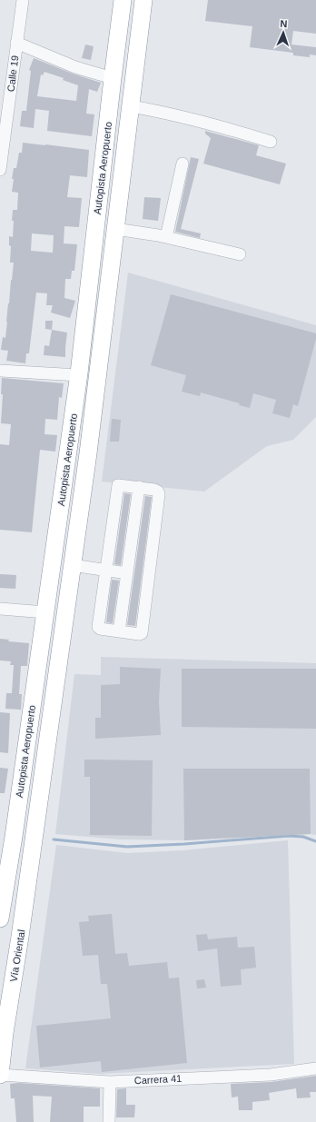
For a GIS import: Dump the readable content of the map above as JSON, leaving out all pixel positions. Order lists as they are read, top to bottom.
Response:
{
  "streets": {
    "highway": ["Autopista Aeropuerto", "Vía Oriental"],
    "street": ["Calle 19", "Carrera 41"]
  },
  "crossings": [
    ["Autopista Aeropuerto", "Vía Oriental"],
    ["Vía Oriental", "Carrera 41"]
  ],
  "north": "top"
}
